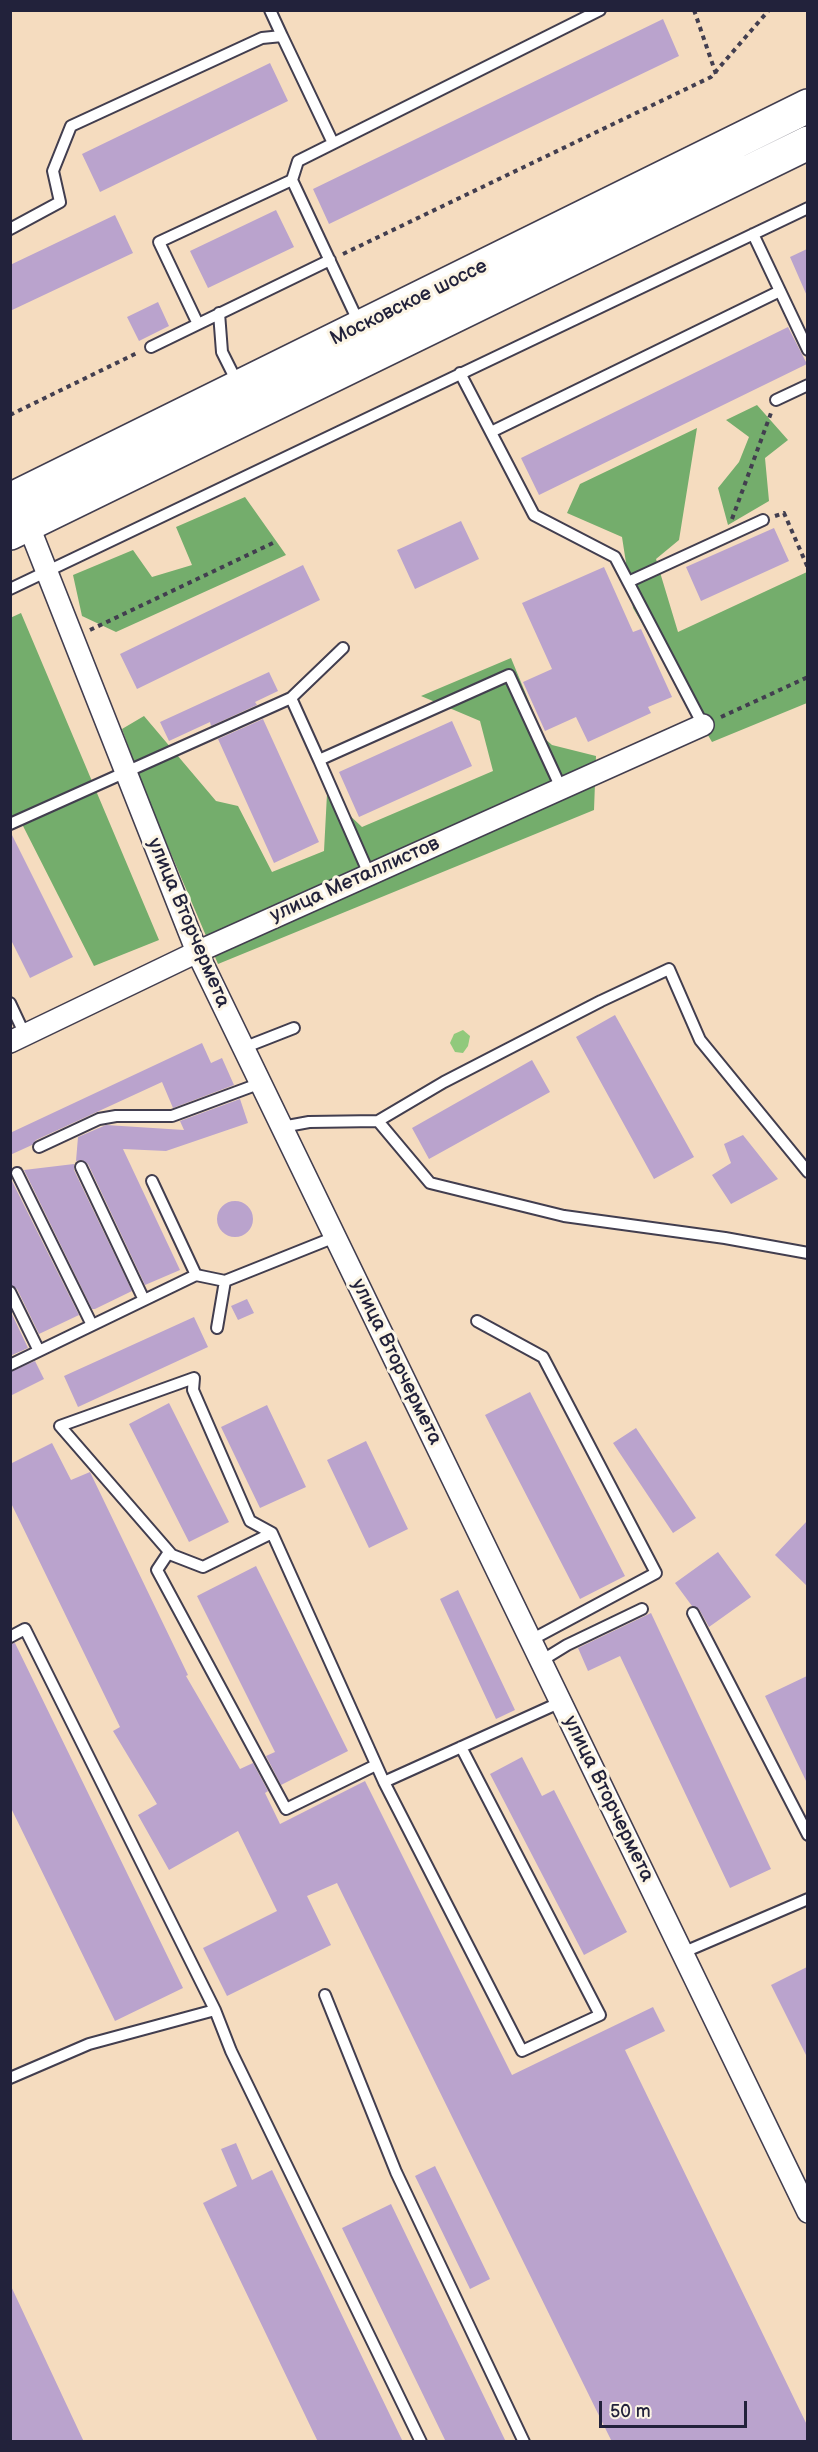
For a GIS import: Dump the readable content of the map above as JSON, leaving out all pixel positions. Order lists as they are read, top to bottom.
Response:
{
  "streets": {
    "main road": ["Московское шоссе"],
    "street": ["улица Металлистов", "улица Вторчермета"]
  },
  "crossings": [
    ["Московское шоссе", "улица Вторчермета"],
    ["улица Металлистов", "улица Вторчермета"]
  ],
  "scale_bar": "50 m"
}
